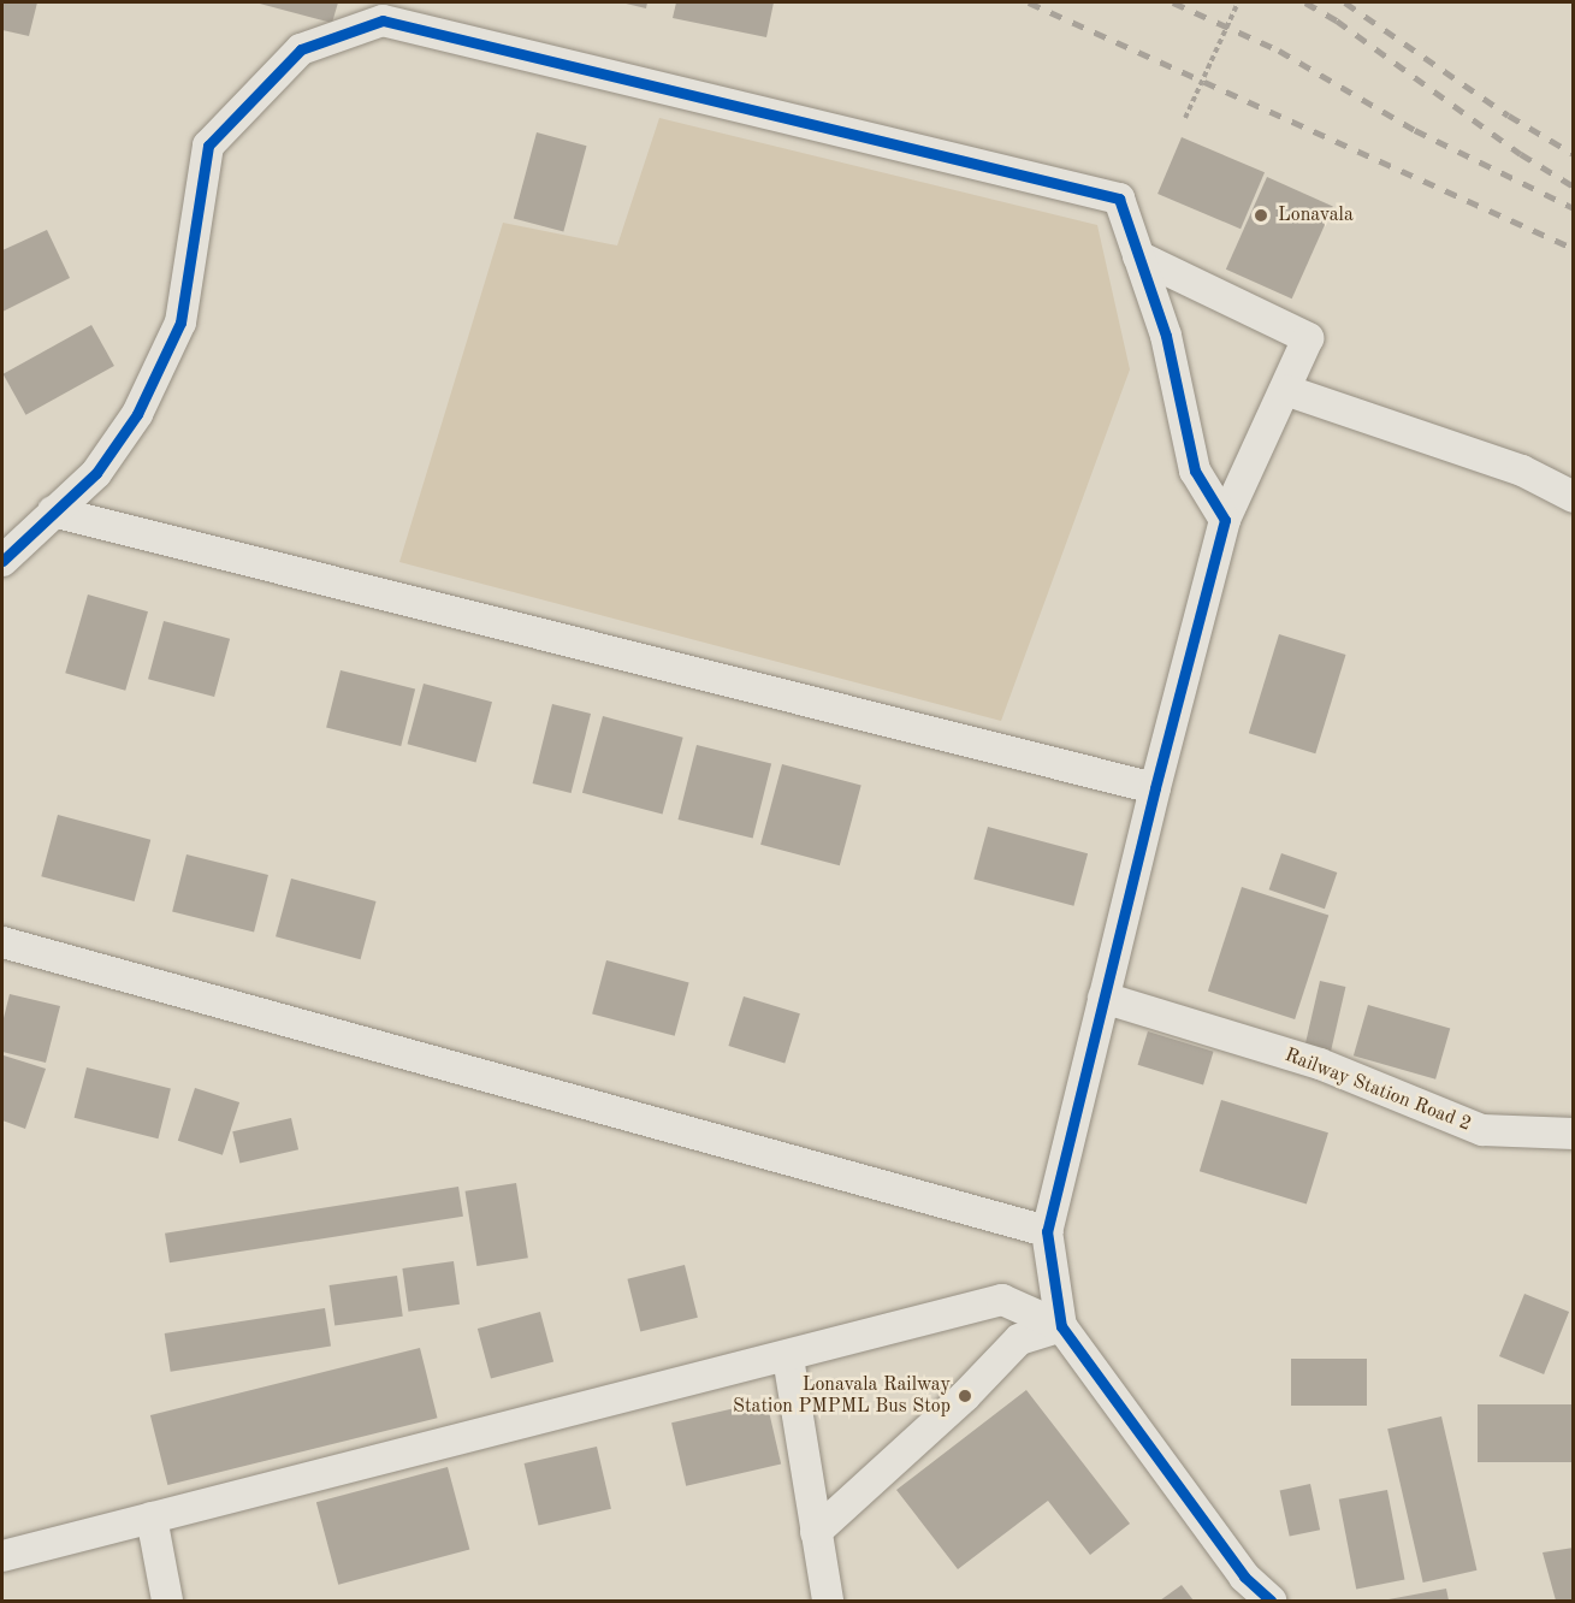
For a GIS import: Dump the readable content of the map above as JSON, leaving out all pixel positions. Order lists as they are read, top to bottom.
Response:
{
  "streets": {
    "street": ["Railway Station Road 2"]
  },
  "places": ["Lonavala", "Lonavala Railway Station PMPML Bus Stop"]
}
